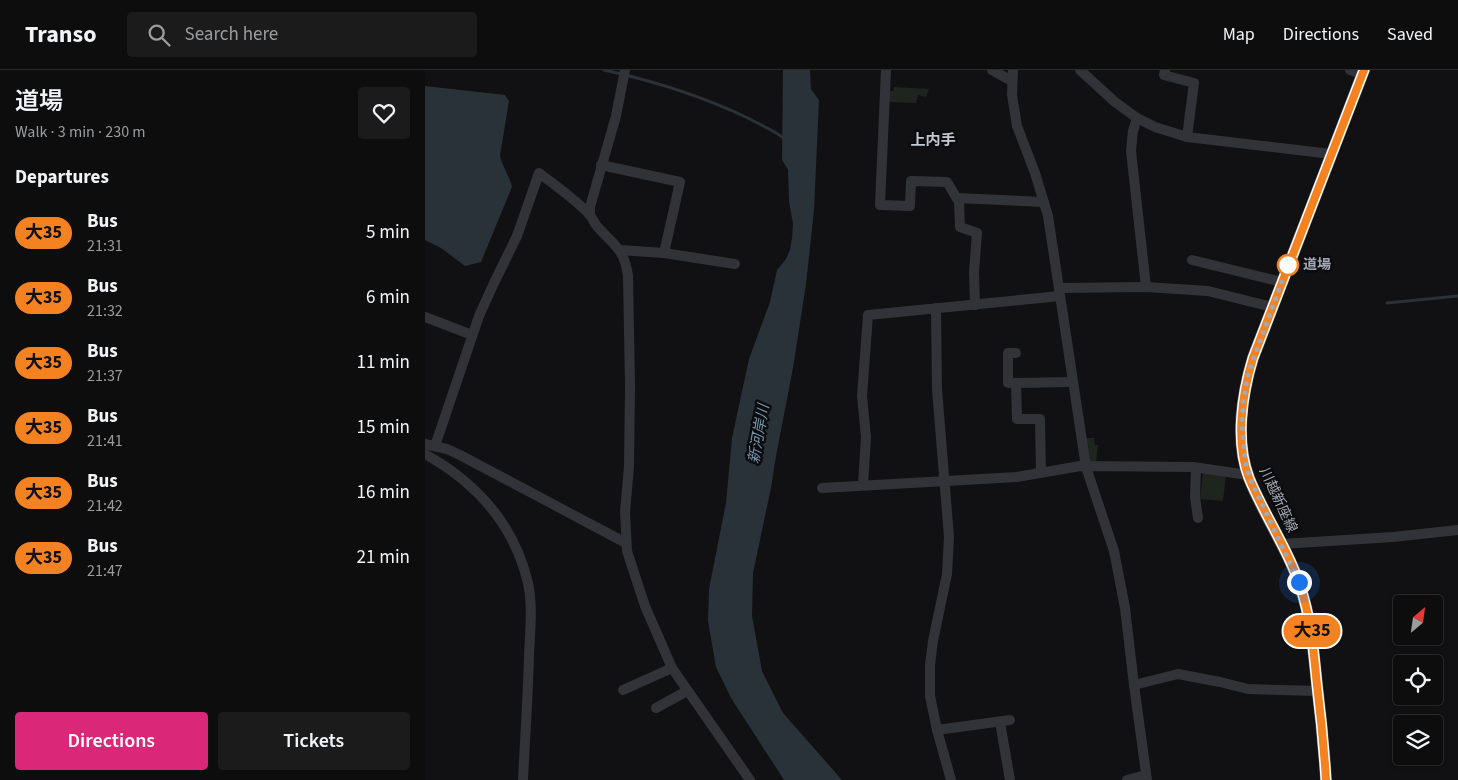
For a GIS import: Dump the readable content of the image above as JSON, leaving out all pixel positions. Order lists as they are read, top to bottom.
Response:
{
  "streets": {
    "main road": ["川越新座線"]
  },
  "districts": ["上内手"],
  "water": ["新河岸川"],
  "places": ["道場"],
  "lines": ["bus line 大35"],
  "north": "top right",
  "page": {
    "header": "Transo",
    "search": "Search here",
    "nav": ["Map", "Directions", "Saved"],
    "heading": [
      ["道場", "Walk · 3 min · 230 m"],
      "Departures"
    ],
    "on_map": "大35",
    "list": [
      {
        "mark": "大35",
        "name": "Bus",
        "note": "21:31",
        "value": "5 min"
      },
      {
        "mark": "大35",
        "name": "Bus",
        "note": "21:32",
        "value": "6 min"
      },
      {
        "mark": "大35",
        "name": "Bus",
        "note": "21:37",
        "value": "11 min"
      },
      {
        "mark": "大35",
        "name": "Bus",
        "note": "21:41",
        "value": "15 min"
      },
      {
        "mark": "大35",
        "name": "Bus",
        "note": "21:42",
        "value": "16 min"
      },
      {
        "mark": "大35",
        "name": "Bus",
        "note": "21:47",
        "value": "21 min"
      }
    ],
    "buttons": ["Directions", "Tickets"]
  }
}
